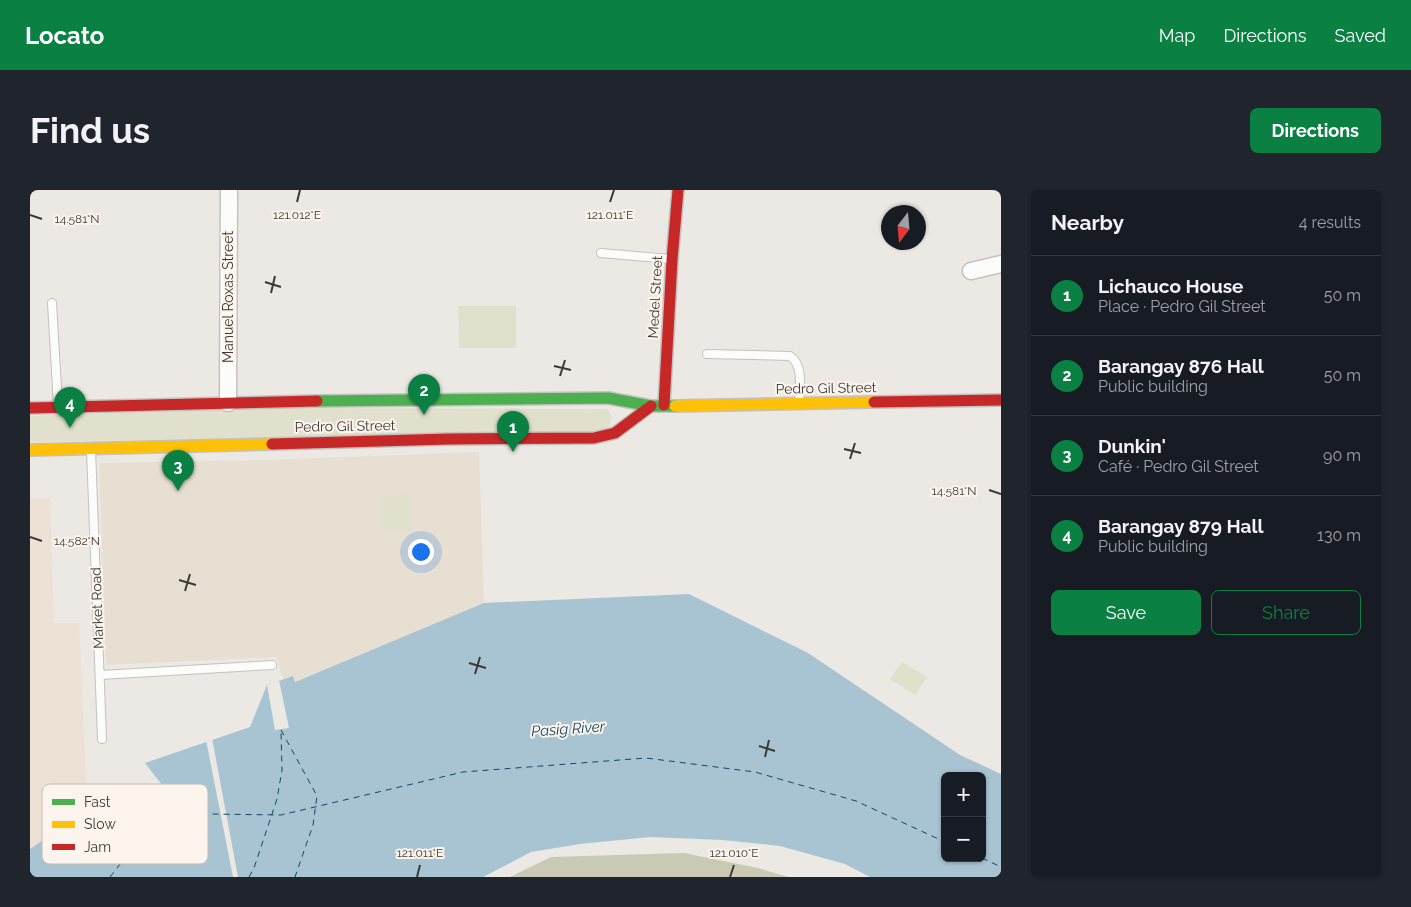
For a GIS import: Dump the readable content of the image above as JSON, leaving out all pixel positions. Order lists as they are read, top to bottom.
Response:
{
  "streets": {
    "main road": ["Medel Street", "Pedro Gil Street"],
    "street": ["Manuel Roxas Street"],
    "lane": ["Market Road"]
  },
  "crossings": [
    ["Manuel Roxas Street", "Pedro Gil Street"],
    ["Medel Street", "Pedro Gil Street"],
    ["Pedro Gil Street", "Market Road"]
  ],
  "water": ["Pasig River"],
  "legend": ["Fast", "Slow", "Jam"],
  "north": "bottom",
  "page": {
    "header": "Locato",
    "nav": ["Map", "Directions", "Saved"],
    "buttons": [
      "Directions",
      ["Save", "Share"]
    ],
    "title": "Find us",
    "heading": ["Nearby", "4 results"],
    "list": [
      {
        "mark": "1",
        "name": "Lichauco House",
        "note": "Place · Pedro Gil Street",
        "value": "50 m"
      },
      {
        "mark": "2",
        "name": "Barangay 876 Hall",
        "note": "Public building",
        "value": "50 m"
      },
      {
        "mark": "3",
        "name": "Dunkin'",
        "note": "Café · Pedro Gil Street",
        "value": "90 m"
      },
      {
        "mark": "4",
        "name": "Barangay 879 Hall",
        "note": "Public building",
        "value": "130 m"
      }
    ],
    "pins": [
      "2",
      "4",
      "1",
      "3"
    ],
    "map_buttons": ["+", "−"]
  },
  "coordinates": [
    "121.012°E",
    "121.011°E",
    "14.581°N",
    "14.582°N",
    "121.010°E"
  ]
}
